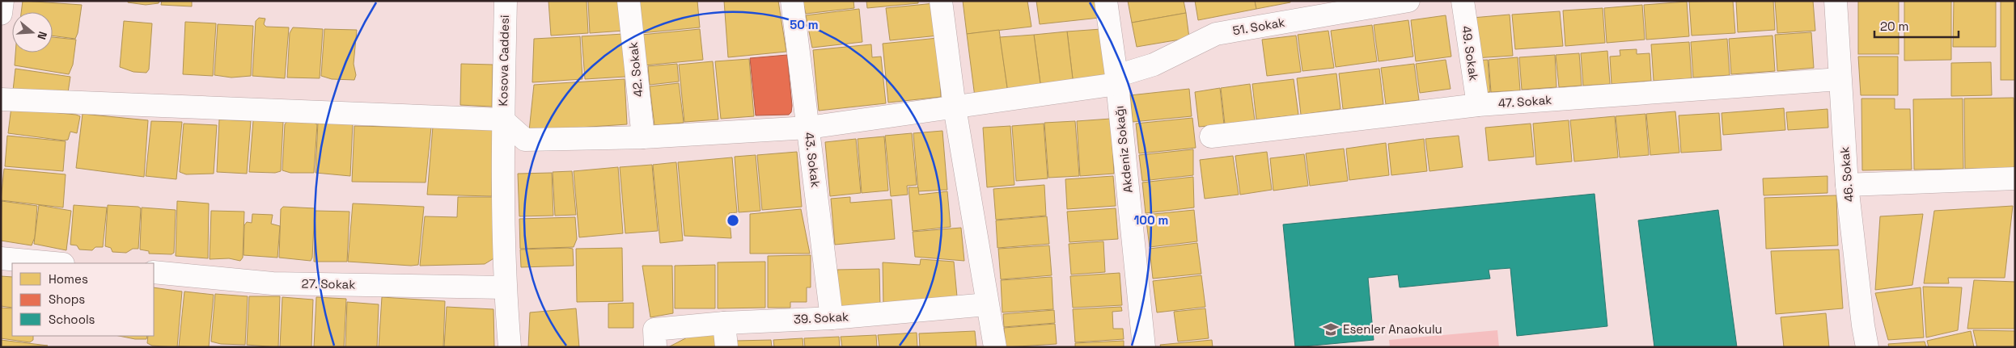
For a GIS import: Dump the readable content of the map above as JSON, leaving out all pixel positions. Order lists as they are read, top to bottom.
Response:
{
  "streets": {
    "street": [
      "51. Sokak",
      "49. Sokak",
      "Kosova Caddesi",
      "42. Sokak",
      "47. Sokak",
      "Akdeniz Sokağı",
      "43. Sokak",
      "46. Sokak",
      "27. Sokak",
      "39. Sokak"
    ]
  },
  "crossings": [
    ["51. Sokak", "Kosova Caddesi"],
    ["51. Sokak", "42. Sokak"],
    ["51. Sokak", "Akdeniz Sokağı"],
    ["51. Sokak", "43. Sokak"],
    ["49. Sokak", "47. Sokak"],
    ["Kosova Caddesi", "27. Sokak"],
    ["47. Sokak", "46. Sokak"],
    ["43. Sokak", "39. Sokak"]
  ],
  "places": {
    "school or university": ["Esenler Anaokulu"]
  },
  "legend": ["Homes", "Shops", "Schools"],
  "scale_bar": "20 m",
  "north": "right",
  "rings": ["50 m", "100 m"]
}
